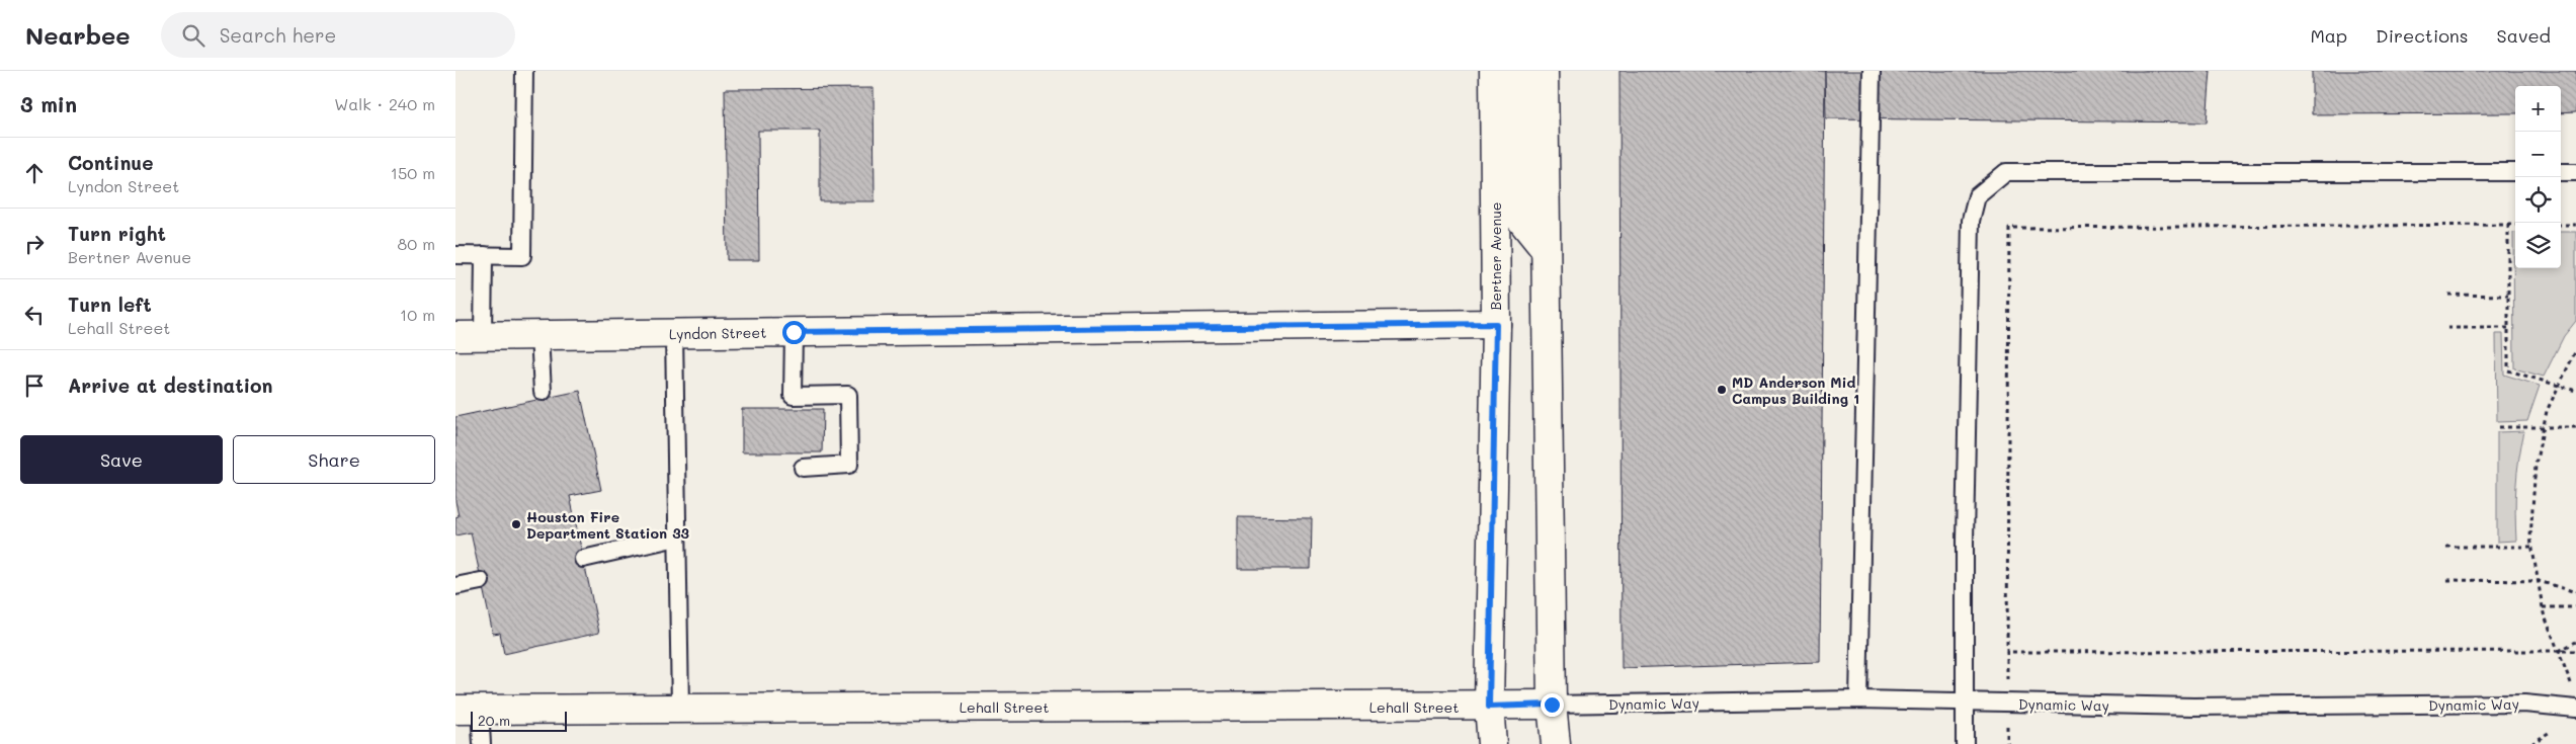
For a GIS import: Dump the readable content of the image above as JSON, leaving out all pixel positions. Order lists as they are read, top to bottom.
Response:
{
  "streets": {
    "street": ["Bertner Avenue", "Lyndon Street", "Lehall Street"],
    "lane": ["Dynamic Way"]
  },
  "crossings": [
    ["Bertner Avenue", "Lyndon Street"],
    ["Bertner Avenue", "Lehall Street"],
    ["Dynamic Way", "Lehall Street"]
  ],
  "places": ["MD Anderson Mid Campus Building 1", "Houston Fire Department Station 33"],
  "scale_bar": "20 m",
  "page": {
    "header": "Nearbee",
    "search": "Search here",
    "nav": ["Map", "Directions", "Saved"],
    "heading": ["3 min", "Walk · 240 m"],
    "map_buttons": ["+", "−"],
    "list": [
      ["Continue", "Lyndon Street", "150 m"],
      ["Turn right", "Bertner Avenue", "80 m"],
      ["Turn left", "Lehall Street", "10 m"],
      "Arrive at destination"
    ],
    "buttons": ["Save", "Share"],
    "scale": "20 m"
  }
}
